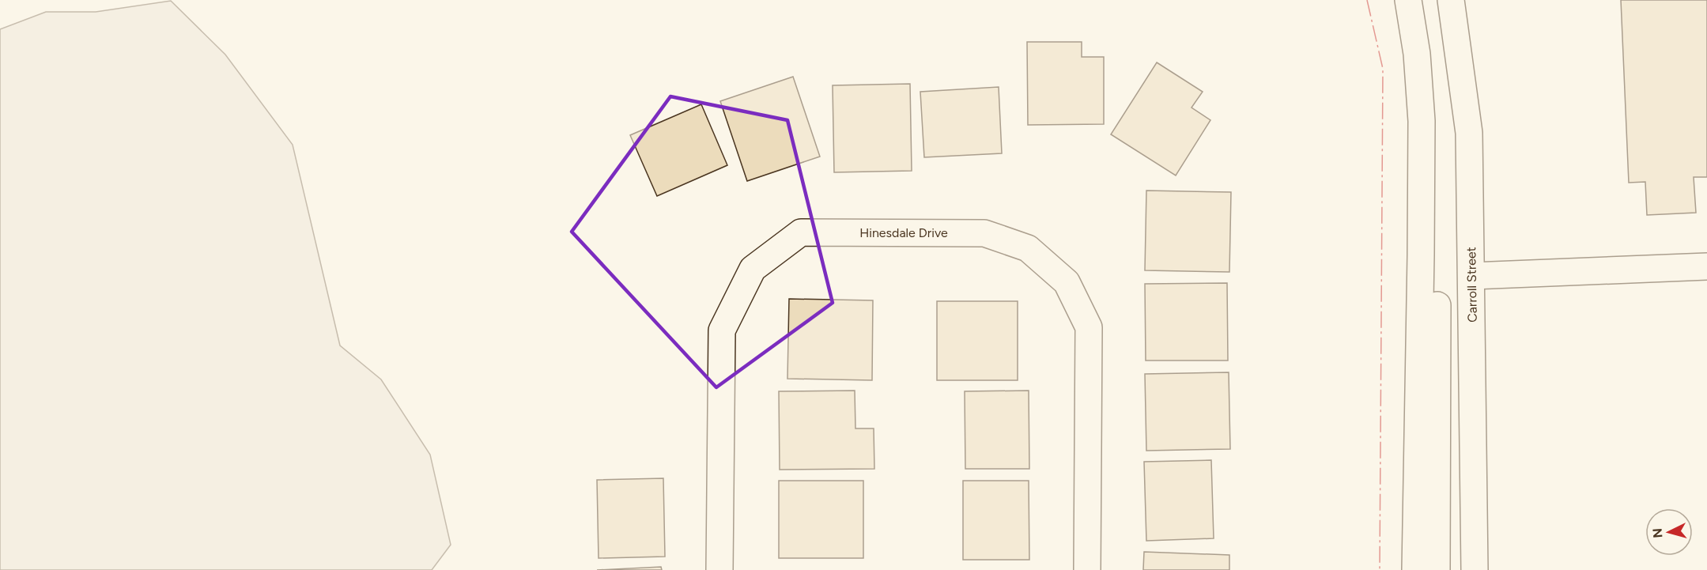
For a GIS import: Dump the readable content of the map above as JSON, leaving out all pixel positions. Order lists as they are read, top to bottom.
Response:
{
  "streets": {
    "main road": ["Hinesdale Drive", "Carroll Street"]
  },
  "north": "left"
}
